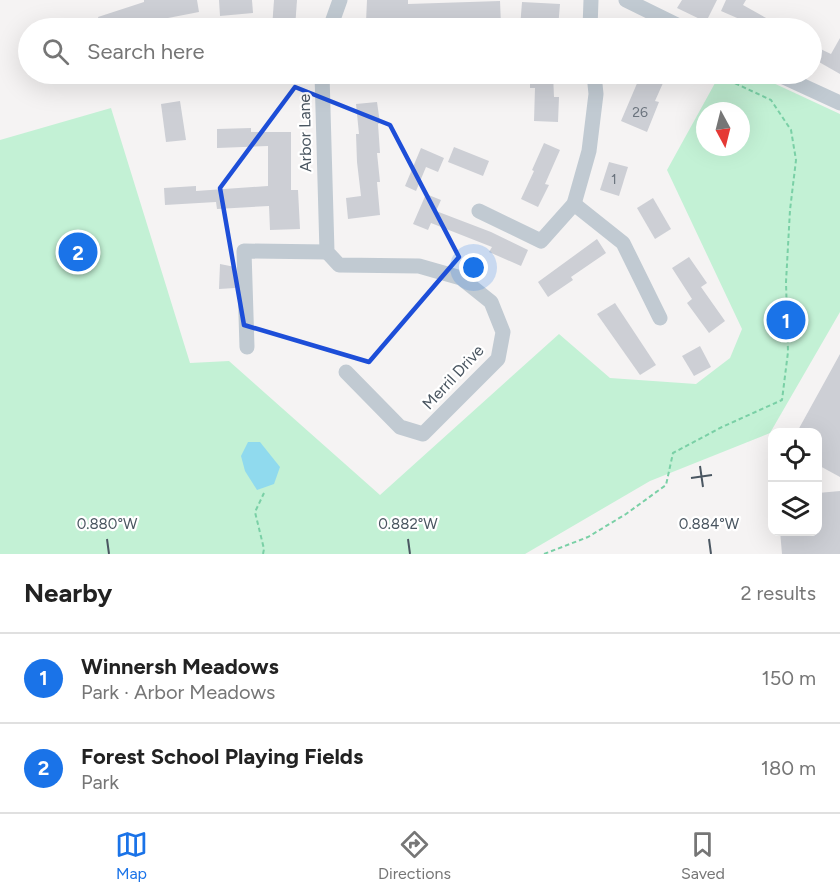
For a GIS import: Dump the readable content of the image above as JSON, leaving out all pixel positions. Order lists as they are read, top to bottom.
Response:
{
  "streets": {
    "street": ["Arbor Lane", "Merril Drive"]
  },
  "crossings": [
    ["Arbor Lane", "Merril Drive"]
  ],
  "house_numbers": ["26", "1"],
  "north": "bottom",
  "page": {
    "search": "Search here",
    "pins": ["2", "1"],
    "heading": ["Nearby", "2 results"],
    "list": [
      {
        "mark": "1",
        "name": "Winnersh Meadows",
        "note": "Park · Arbor Meadows",
        "value": "150 m"
      },
      {
        "mark": "2",
        "name": "Forest School Playing Fields",
        "note": "Park",
        "value": "180 m"
      }
    ],
    "nav": ["Map", "Directions", "Saved"]
  },
  "coordinates": ["0.880°W", "0.882°W", "0.884°W"]
}
